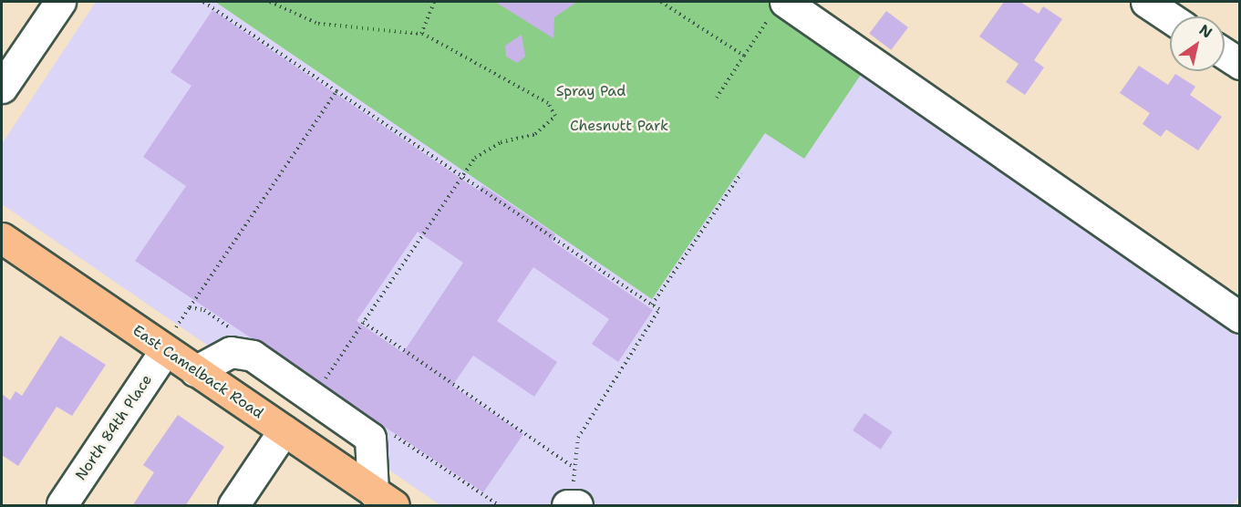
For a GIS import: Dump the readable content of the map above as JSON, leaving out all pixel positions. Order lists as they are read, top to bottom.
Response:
{
  "streets": {
    "main road": ["East Camelback Road"],
    "street": ["North 84th Place"]
  },
  "crossings": [
    ["East Camelback Road", "North 84th Place"]
  ],
  "parks": ["Spray Pad", "Chesnutt Park"],
  "north": "top right"
}
